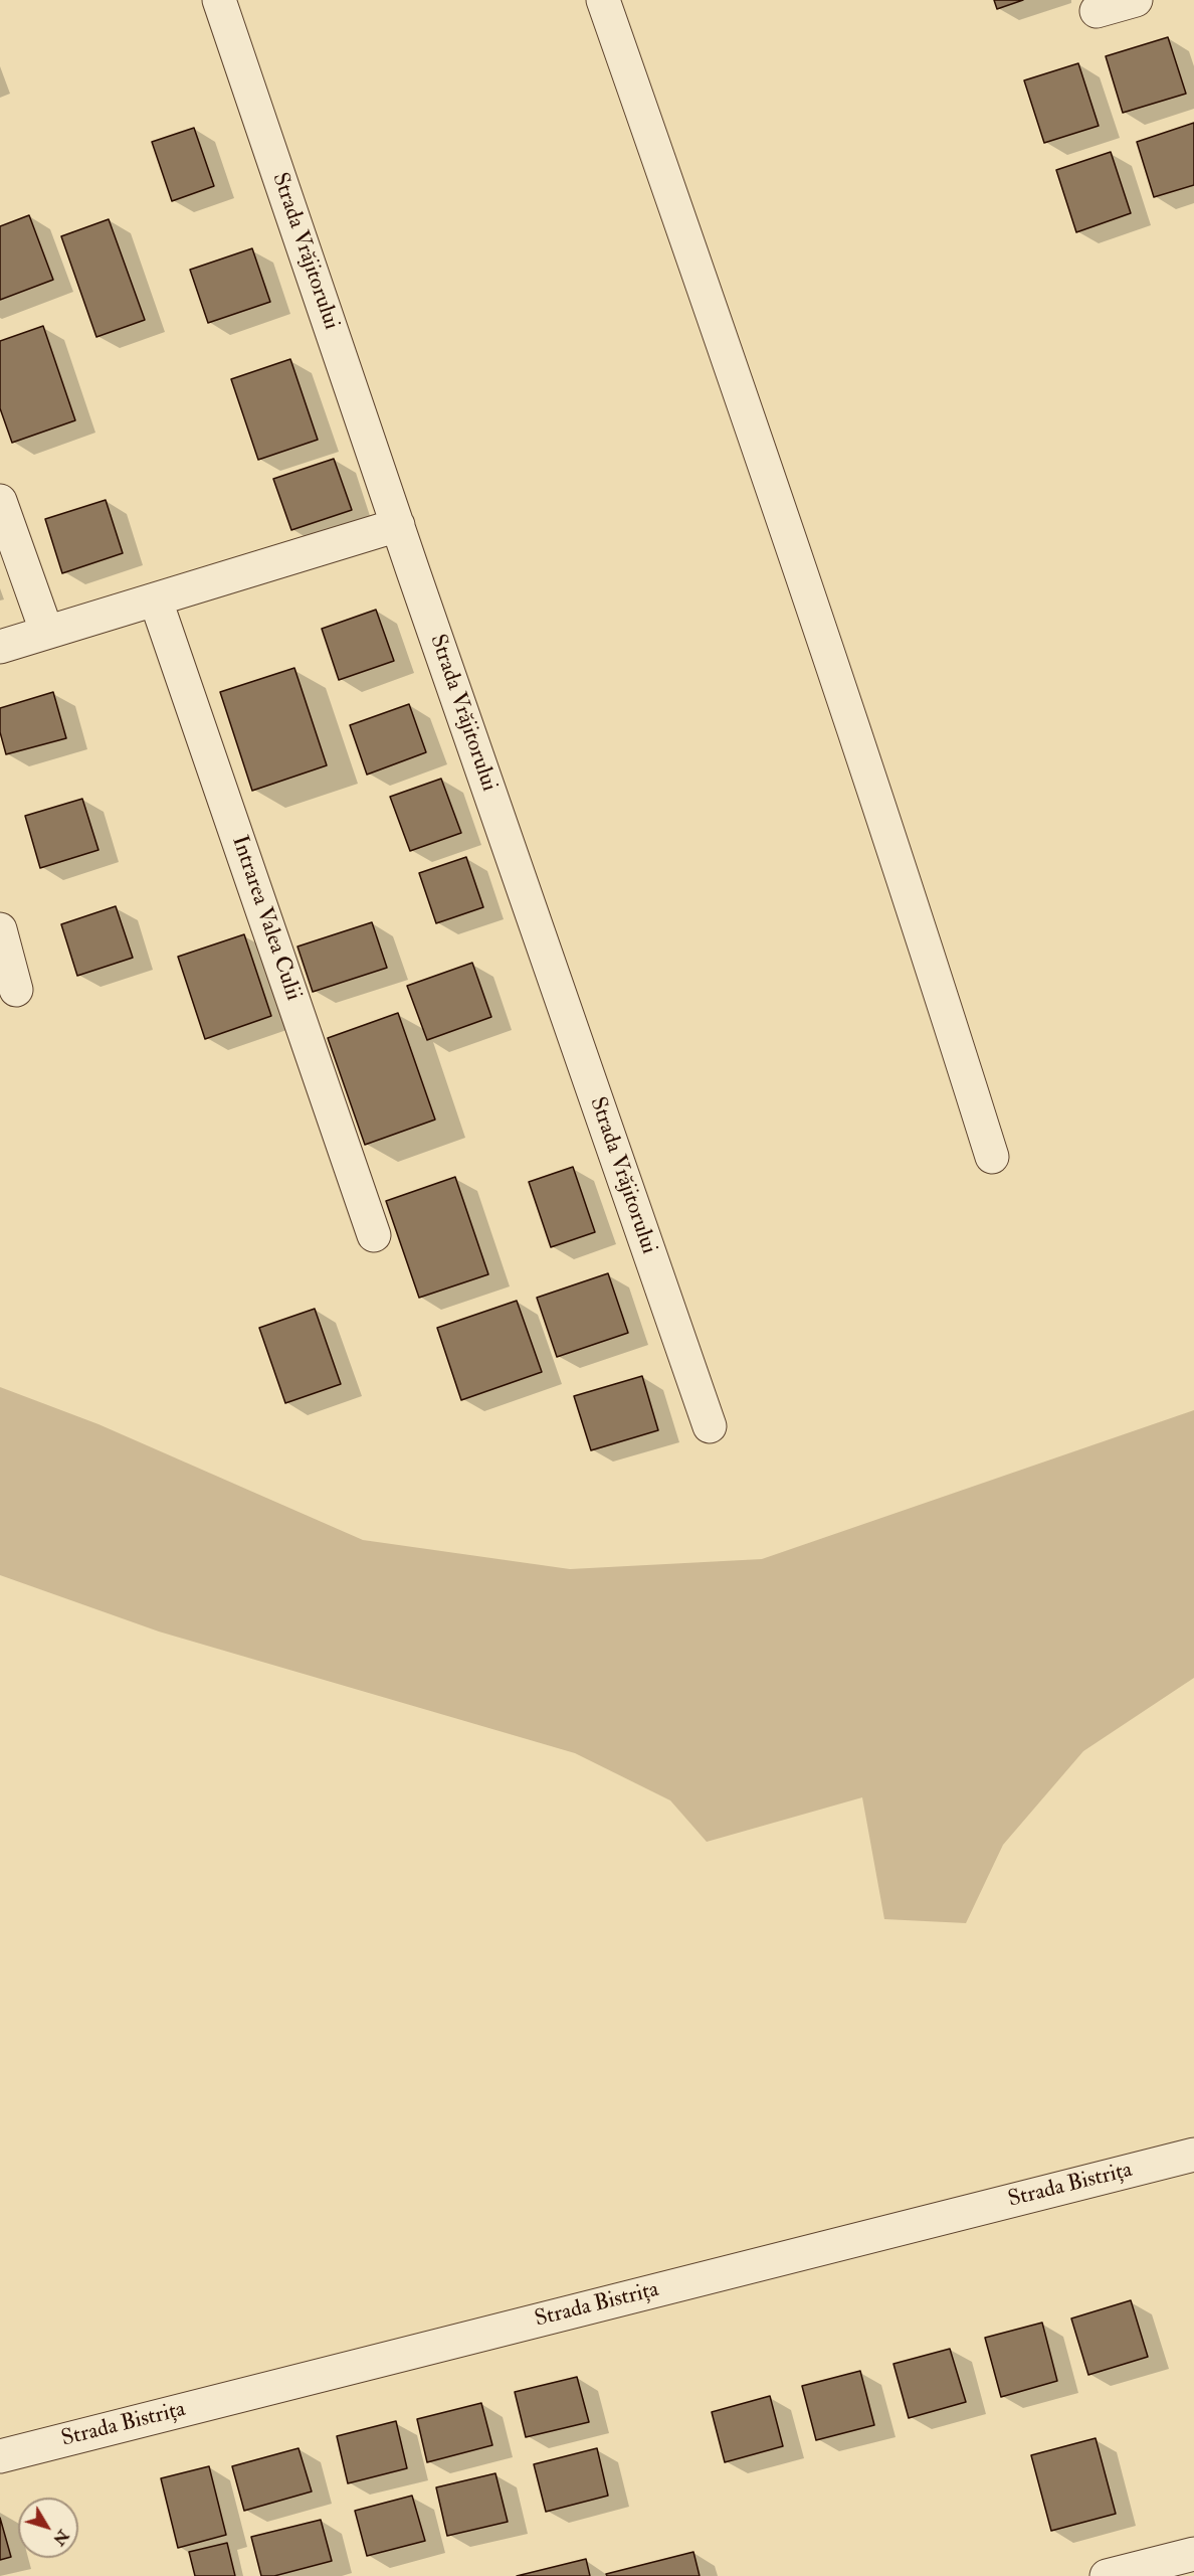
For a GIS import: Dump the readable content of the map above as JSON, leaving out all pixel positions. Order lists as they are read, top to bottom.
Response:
{
  "streets": {
    "street": ["Strada Vrăjitorului", "Intrarea Valea Culii", "Strada Bistrița"]
  },
  "north": "bottom right"
}
